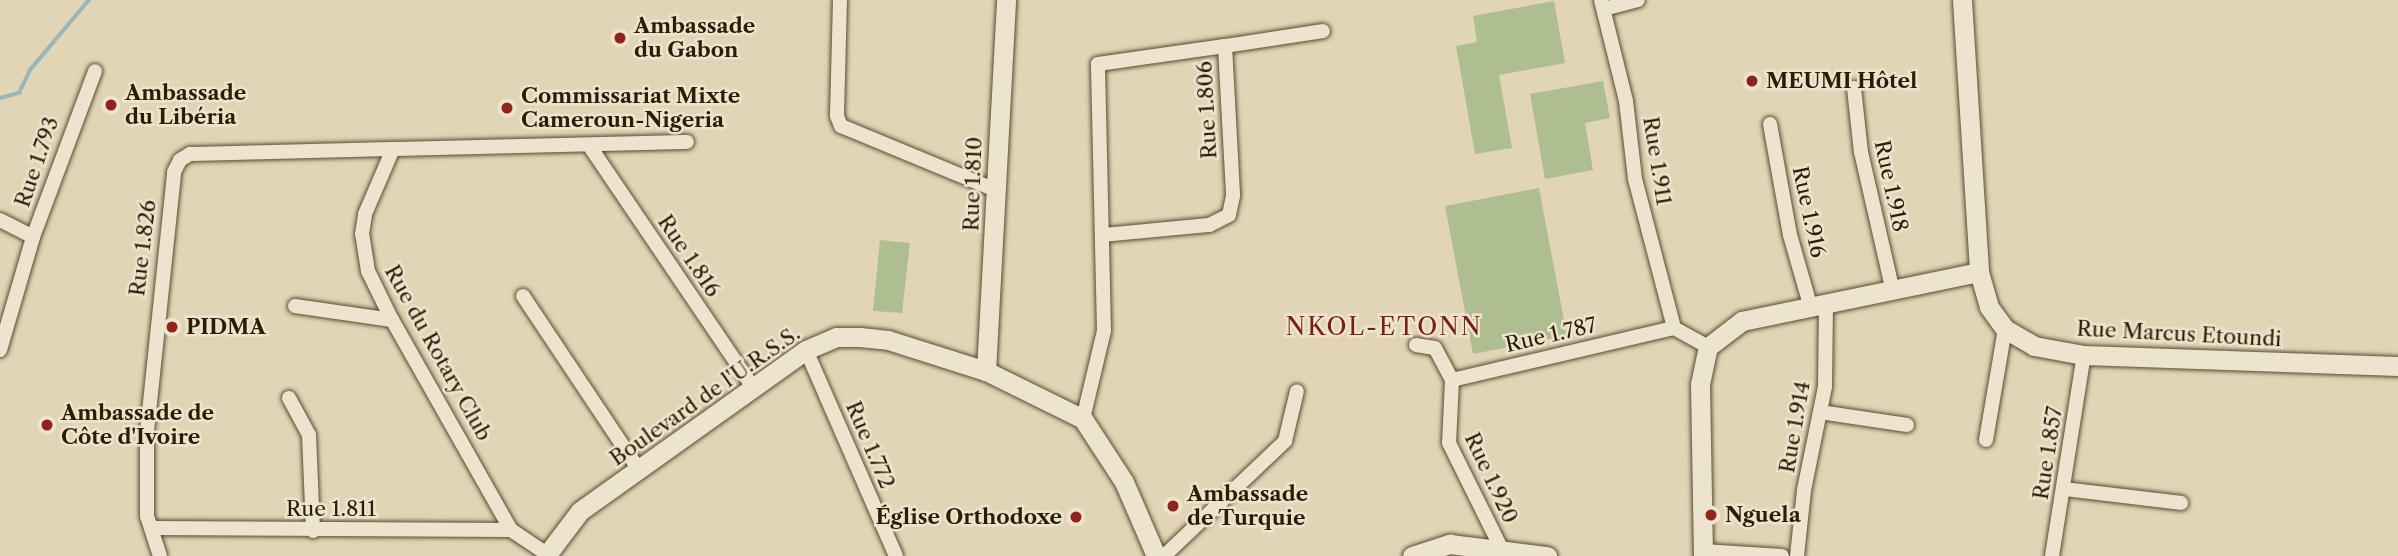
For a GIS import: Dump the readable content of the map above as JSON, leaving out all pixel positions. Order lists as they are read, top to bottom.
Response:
{
  "streets": {
    "street": [
      "Rue 1.806",
      "Rue 1.911",
      "Rue 1.793",
      "Rue 1.810",
      "Rue 1.918",
      "Rue 1.916",
      "Rue 1.826",
      "Rue 1.816",
      "Rue Marcus Etoundi",
      "Rue 1.787",
      "Rue du Rotary Club",
      "Boulevard de l'U.R.S.S.",
      "Rue 1.914",
      "Rue 1.772",
      "Rue 1.857",
      "Rue 1.920",
      "Rue 1.811"
    ]
  },
  "crossings": [
    ["Rue 1.806", "Boulevard de l'U.R.S.S."],
    ["Rue 1.911", "Rue 1.787"],
    ["Rue 1.810", "Boulevard de l'U.R.S.S."],
    ["Rue 1.916", "Rue 1.914"],
    ["Rue 1.826", "Rue du Rotary Club"],
    ["Rue 1.826", "Rue 1.811"],
    ["Rue 1.816", "Boulevard de l'U.R.S.S."],
    ["Rue Marcus Etoundi", "Rue 1.857"],
    ["Rue 1.787", "Rue 1.920"],
    ["Rue du Rotary Club", "Boulevard de l'U.R.S.S."],
    ["Rue du Rotary Club", "Rue 1.811"],
    ["Boulevard de l'U.R.S.S.", "Rue 1.772"]
  ],
  "districts": ["NKOL-ETONN"],
  "places": [
    "Ambassade du Gabon",
    "MEUMI Hôtel",
    "Ambassade du Libéria",
    "Commissariat Mixte Cameroun-Nigeria",
    "PIDMA",
    "Ambassade de Côte d'Ivoire",
    "Ambassade de Turquie",
    "Nguela",
    "Église Orthodoxe"
  ]
}
